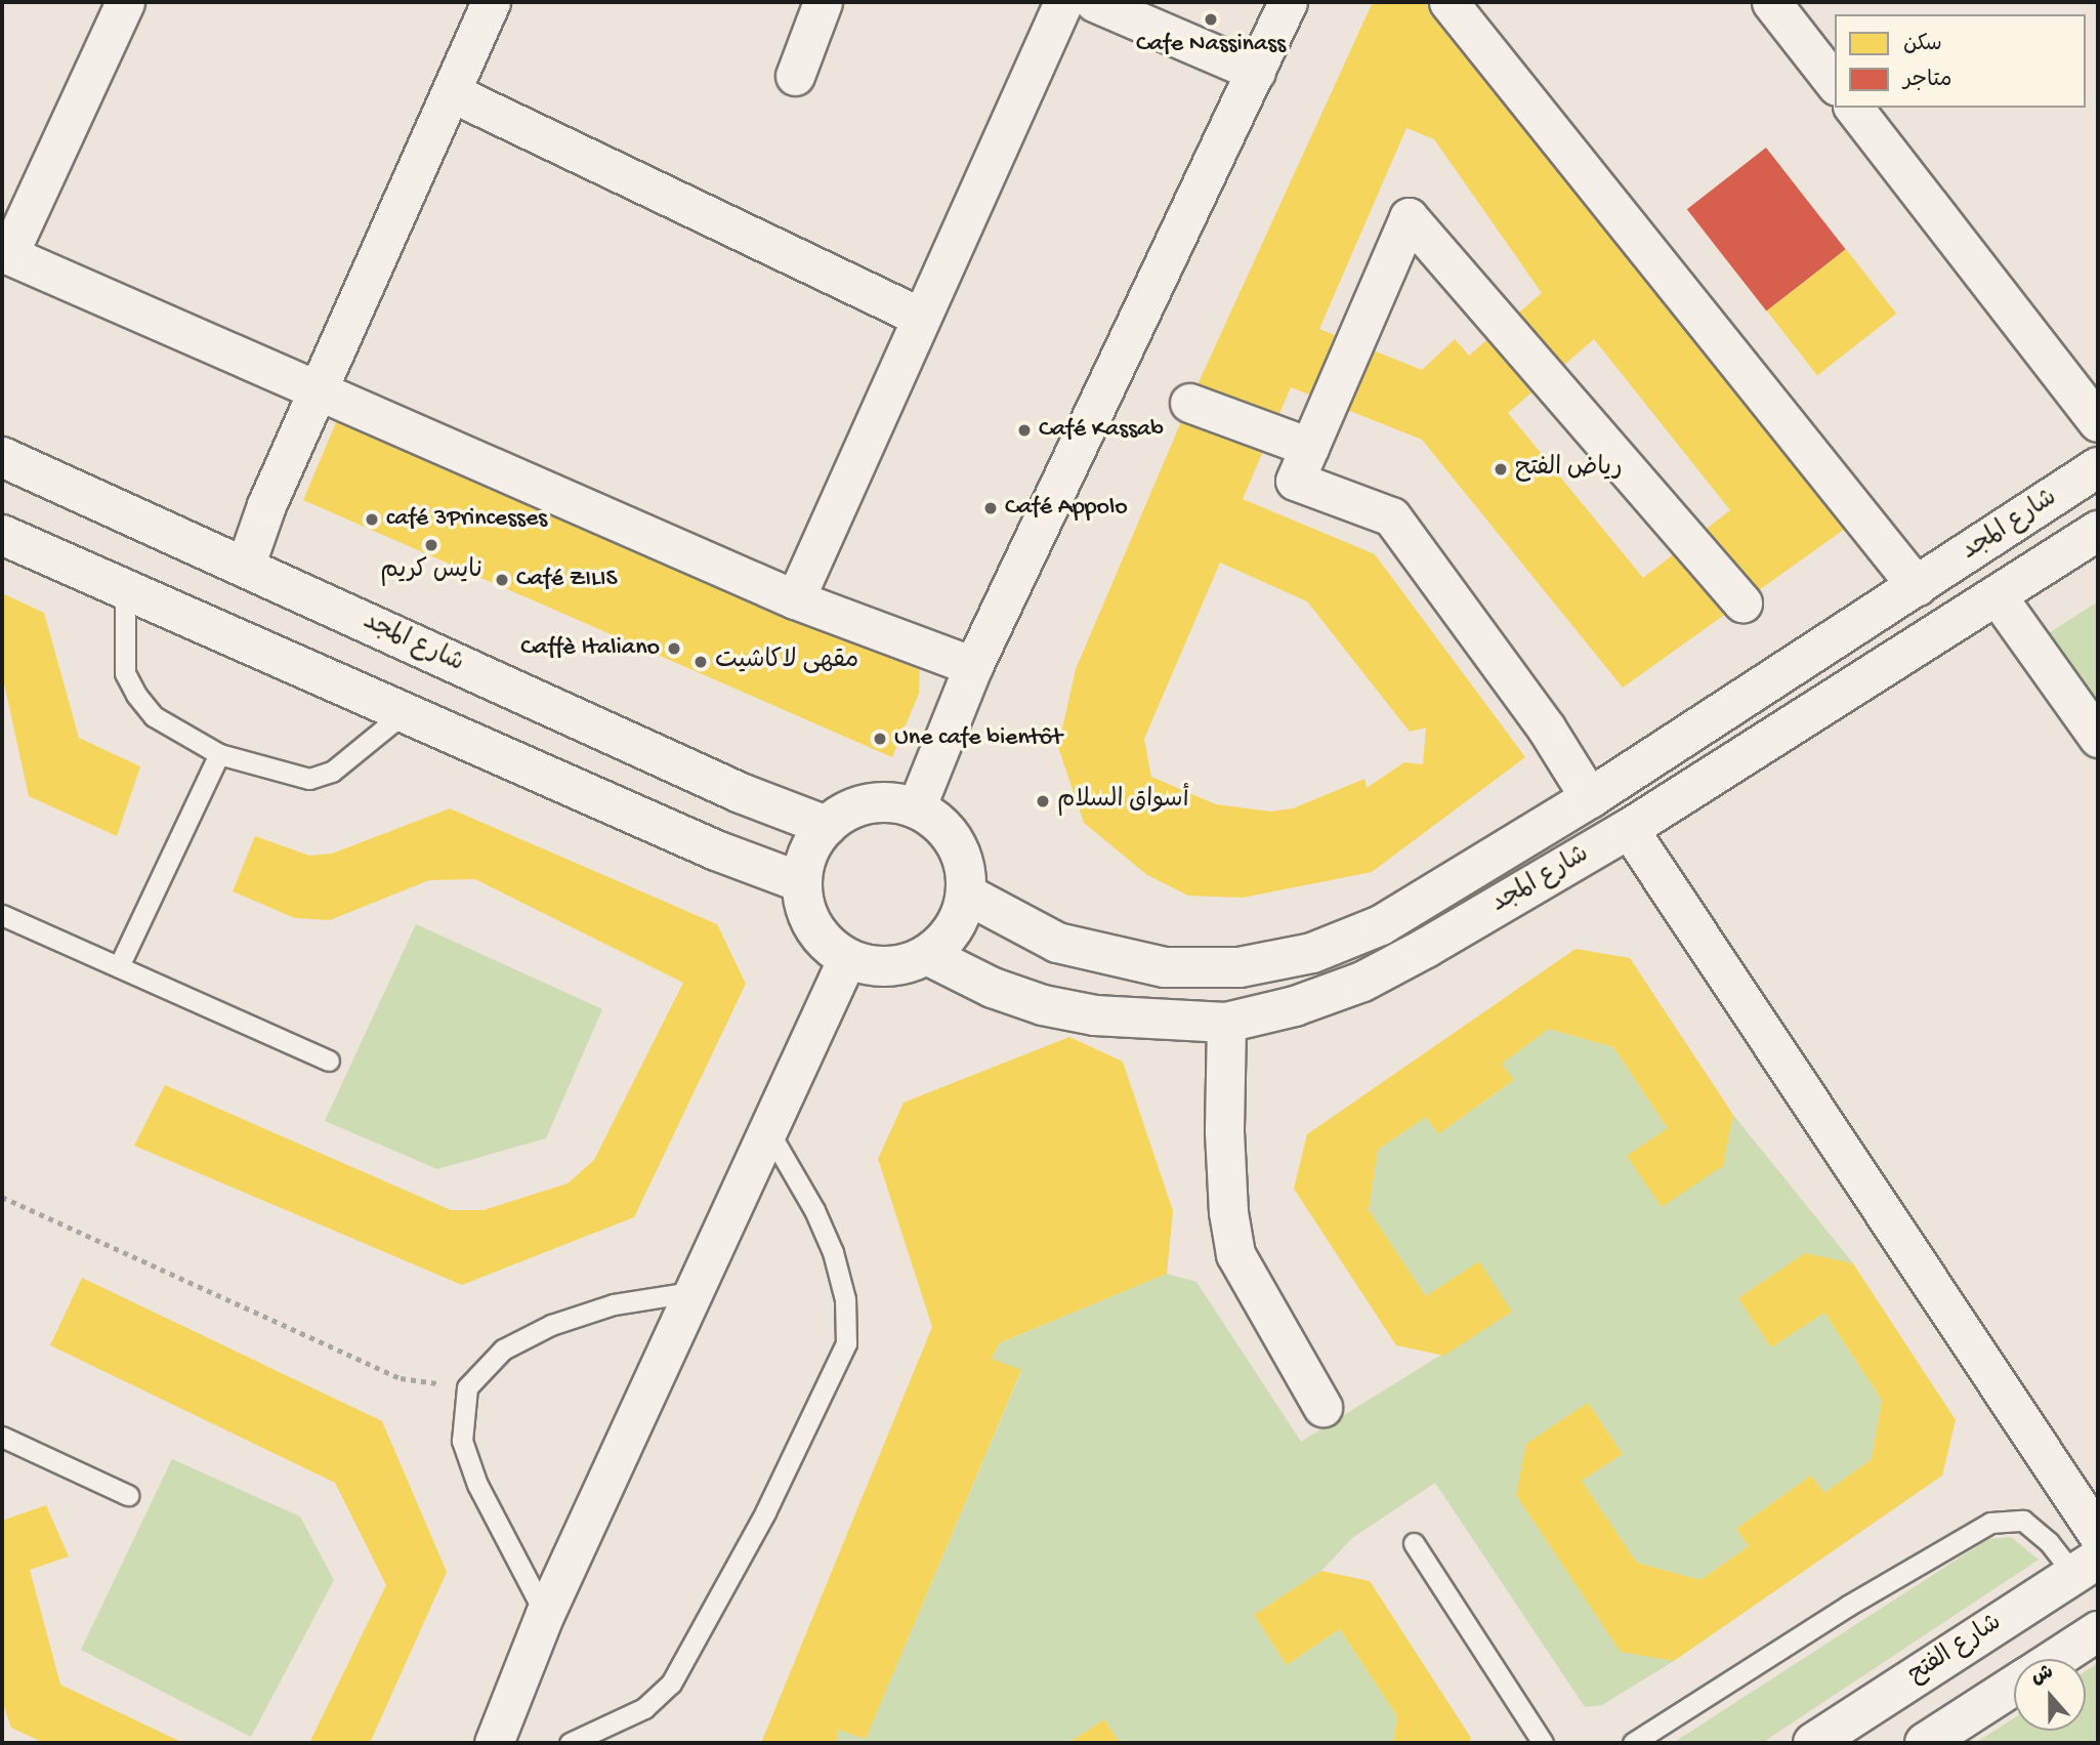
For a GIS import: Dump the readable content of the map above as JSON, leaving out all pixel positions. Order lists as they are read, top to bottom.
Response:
{
  "streets": {
    "main road": ["شارع المجد", "شارع الفتح"]
  },
  "places": [
    "Cafe Nassinass",
    "Café Kassab",
    "رياض الفتح",
    "Café Appolo",
    "café 3Princesses",
    "نايس كريم",
    "Café ZILIS",
    "Caffè Italiano",
    "مقهى لاكاشيت",
    "Une cafe bientôt",
    "أسواق السلام"
  ],
  "legend": ["سكن", "متاجر"],
  "north": "top"
}
